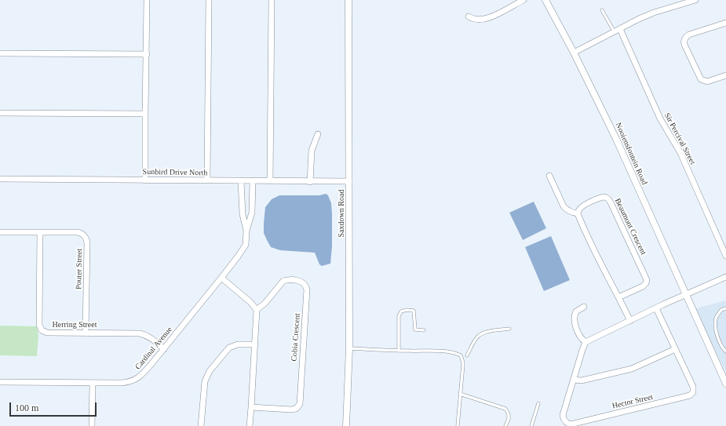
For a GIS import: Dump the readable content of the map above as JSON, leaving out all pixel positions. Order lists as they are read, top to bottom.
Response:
{
  "streets": {
    "street": [
      "Sir Percival Street",
      "Nooiensfontein Road",
      "Sunbird Drive North",
      "Saxdown Road",
      "Beaumont Crescent",
      "Pouter Street",
      "Herring Street",
      "Cobia Crescent",
      "Cardinal Avenue",
      "Hector Street"
    ]
  },
  "crossings": [
    ["Sunbird Drive North", "Saxdown Road"],
    ["Sunbird Drive North", "Cardinal Avenue"],
    ["Pouter Street", "Herring Street"],
    ["Herring Street", "Cardinal Avenue"]
  ],
  "scale_bar": "100 m"
}
